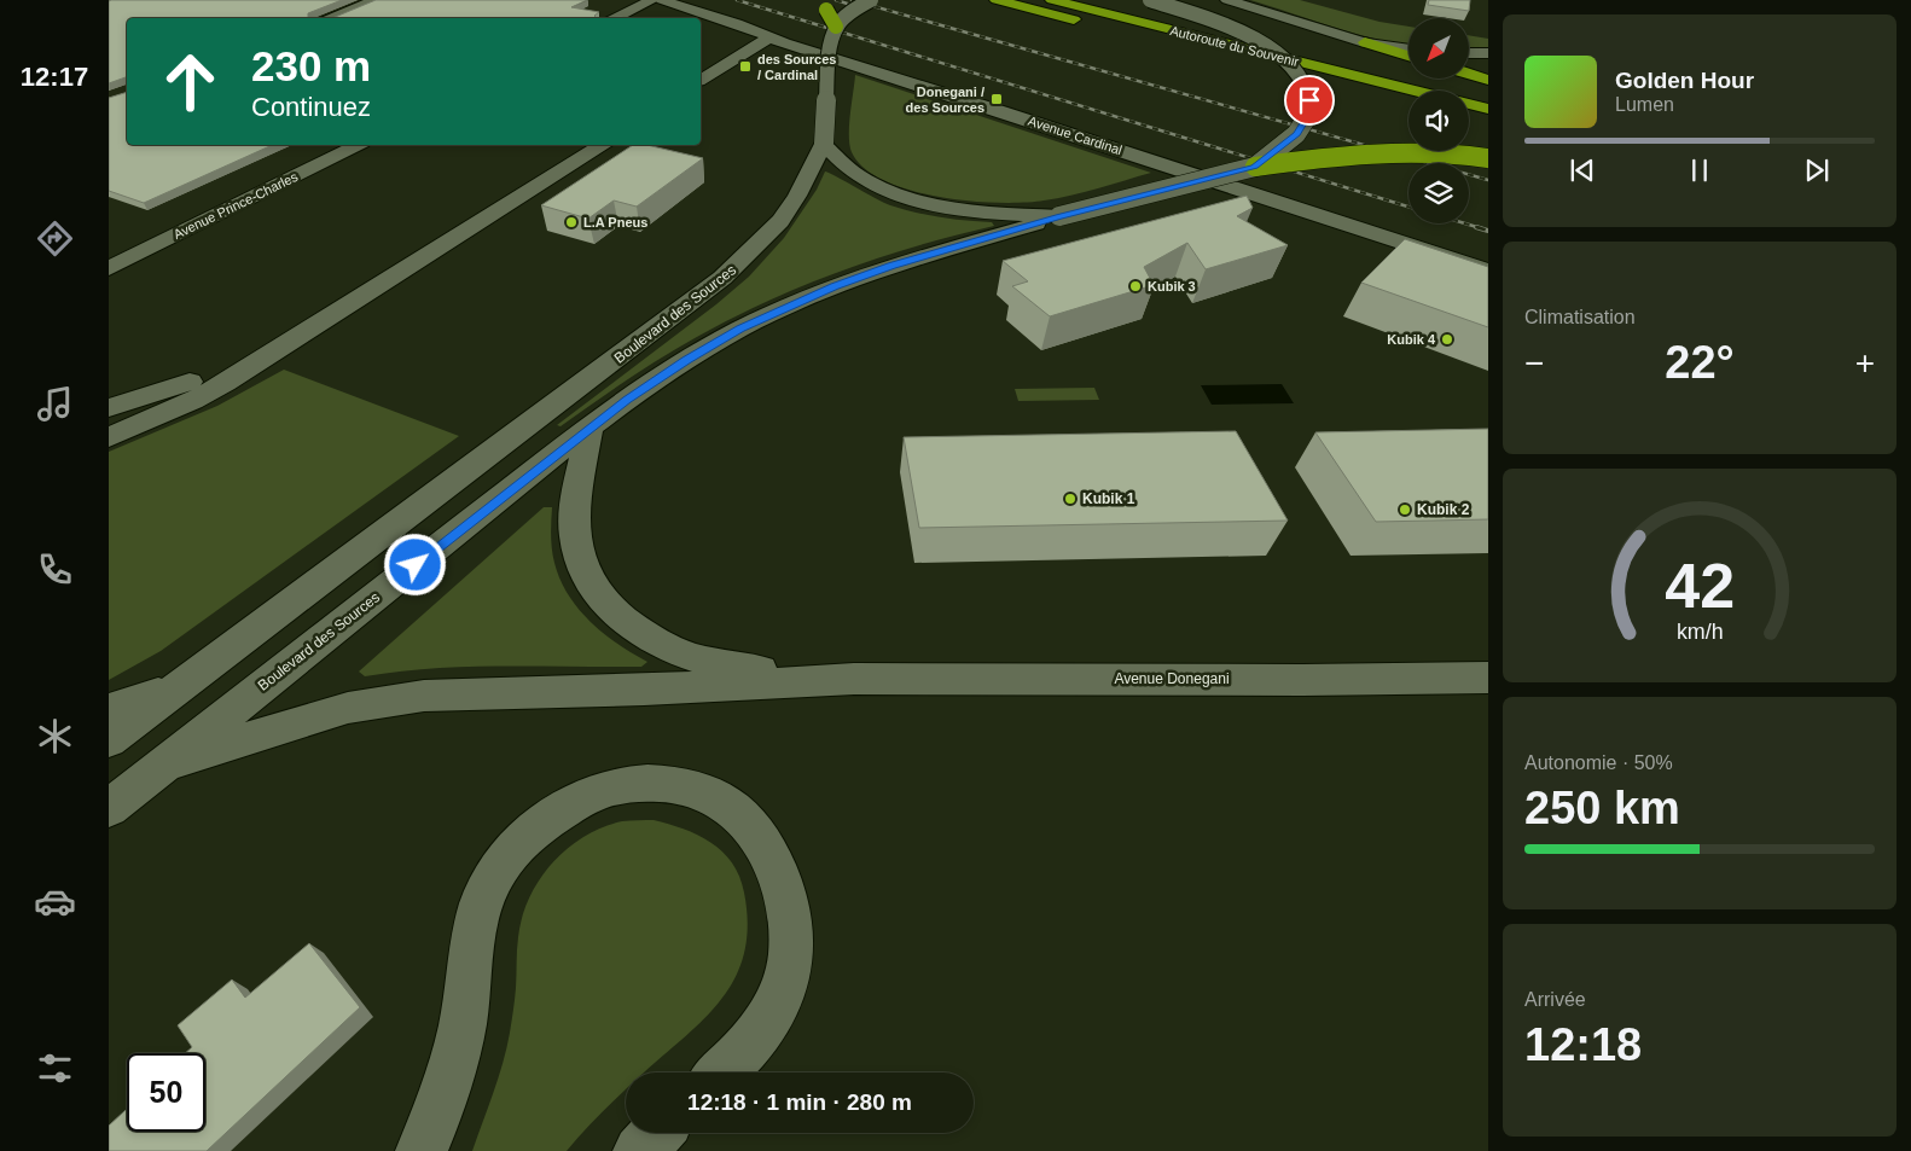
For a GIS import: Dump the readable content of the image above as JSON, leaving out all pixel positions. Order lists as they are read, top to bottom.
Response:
{
  "streets": {
    "highway": ["Autoroute du Souvenir"],
    "main road": [
      "Avenue Cardinal",
      "Avenue Prince-Charles",
      "Boulevard des Sources",
      "Avenue Donegani"
    ]
  },
  "places": {
    "transit": ["des Sources / Cardinal", "Donegani / des Sources"],
    "other": [
      "L.A Pneus",
      "Kubik 3",
      "Kubik 4",
      "Kubik 1",
      "Kubik 2"
    ]
  },
  "north": "bottom left",
  "page": {
    "tabs": "12:17",
    "turn": ["230 m", "Continuez"],
    "song": ["Golden Hour", "Lumen"],
    "tile": [
      "Climatisation",
      ["Autonomie · 50%", "250 km"],
      ["Arrivée", "12:18"]
    ],
    "heat": ["−", "22°", "+"],
    "limit": "50",
    "trip": "12:18 · 1 min · 280 m",
    "gauge": ["42", "km/h"]
  }
}
